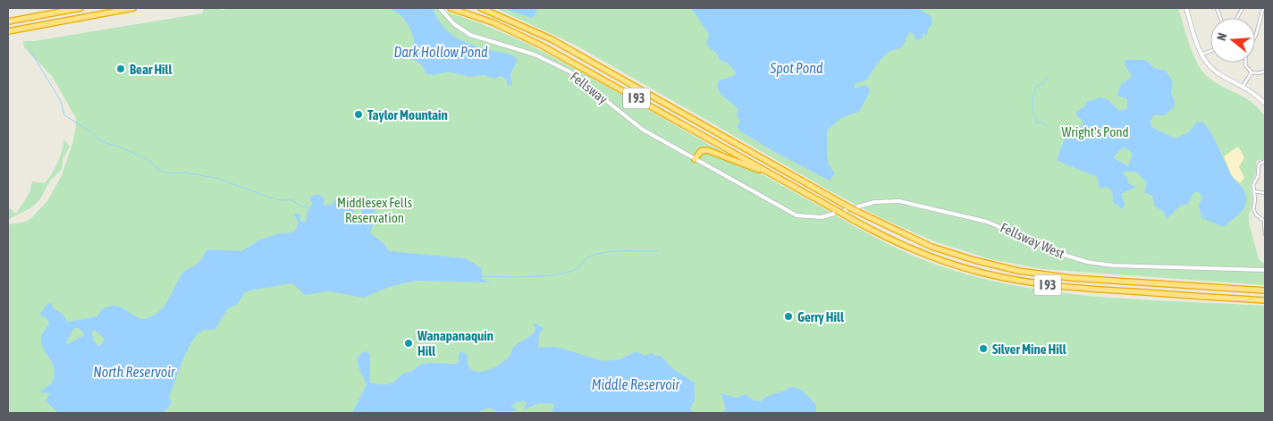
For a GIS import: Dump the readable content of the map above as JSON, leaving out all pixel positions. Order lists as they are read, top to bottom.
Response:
{
  "streets": {
    "highway": ["I 93"],
    "main road": ["Fellsway", "Fellsway West"]
  },
  "crossings": [
    ["Fellsway", "Fellsway West"]
  ],
  "water": [
    "Dark Hollow Pond",
    "Spot Pond",
    "North Reservoir",
    "Middle Reservoir"
  ],
  "parks": ["Wright's Pond", "Middlesex Fells Reservation"],
  "places": [
    "Bear Hill",
    "Taylor Mountain",
    "Gerry Hill",
    "Wanapanaquin Hill",
    "Silver Mine Hill"
  ],
  "north": "left"
}
